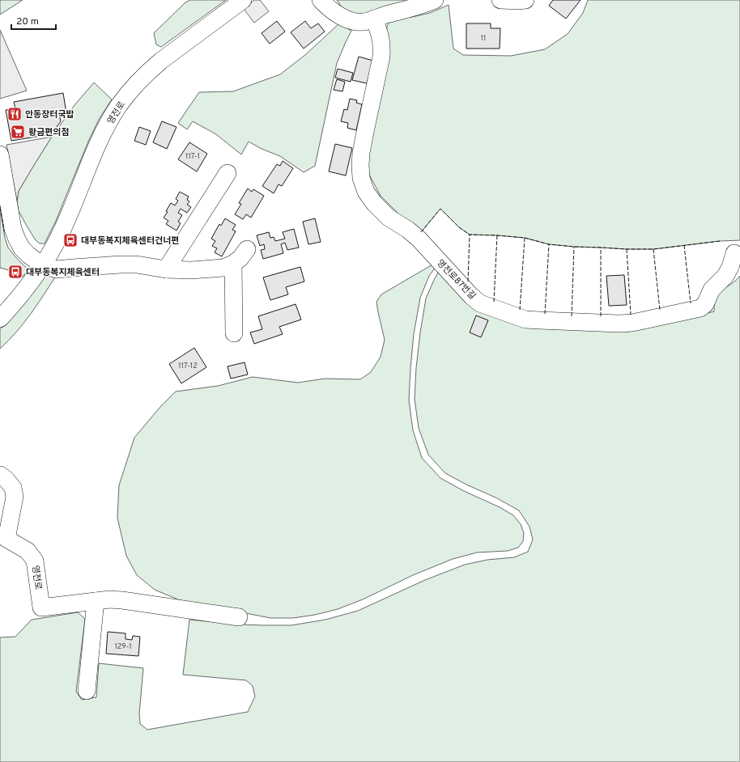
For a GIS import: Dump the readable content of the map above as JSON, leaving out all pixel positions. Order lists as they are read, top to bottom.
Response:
{
  "streets": {
    "street": ["영전로", "영전로87번길"]
  },
  "places": {
    "restaurant": ["안동장터국밥"],
    "supermarket": ["황금편의점"],
    "bus stop": ["대부동복지체육센터건너편", "대부동복지체육센터"]
  },
  "house_numbers": [
    "11",
    "117-1",
    "117-12",
    "129-1"
  ],
  "scale_bar": "20 m"
}
